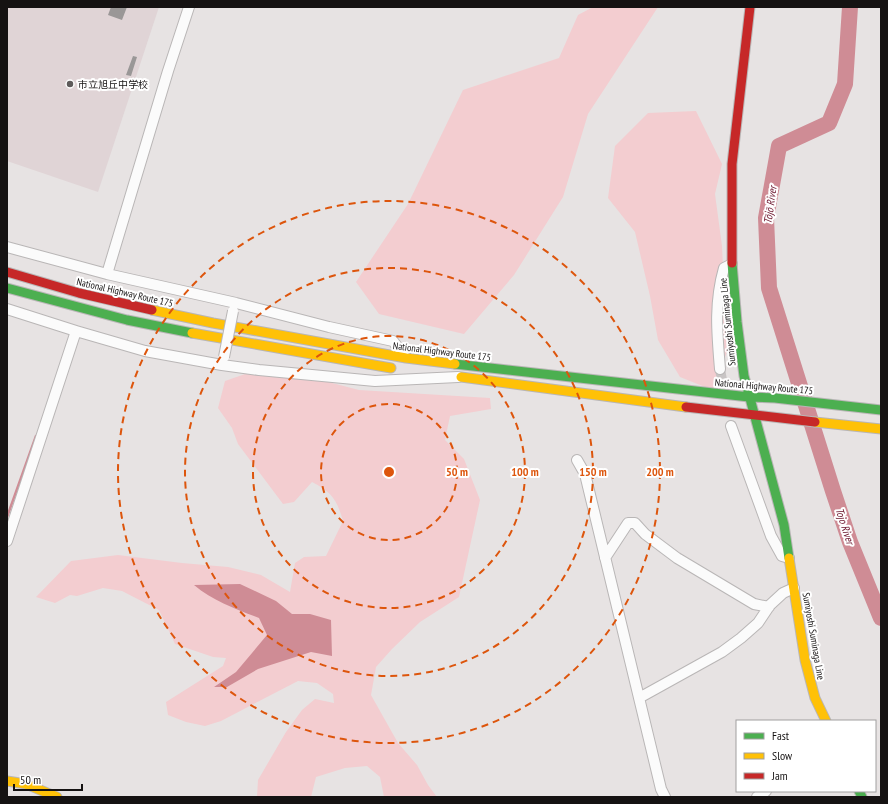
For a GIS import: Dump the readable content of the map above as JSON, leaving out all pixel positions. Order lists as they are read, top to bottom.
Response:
{
  "streets": {
    "main road": ["National Highway Route 175", "Sumiyoshi Suminaga Line"]
  },
  "crossings": [
    ["National Highway Route 175", "Sumiyoshi Suminaga Line"]
  ],
  "water": ["Tōjō River", "Tojo River"],
  "places": ["市立旭丘中学校"],
  "legend": ["Fast", "Slow", "Jam"],
  "scale_bar": "50 m",
  "rings": [
    "50 m",
    "100 m",
    "150 m",
    "200 m"
  ]
}
